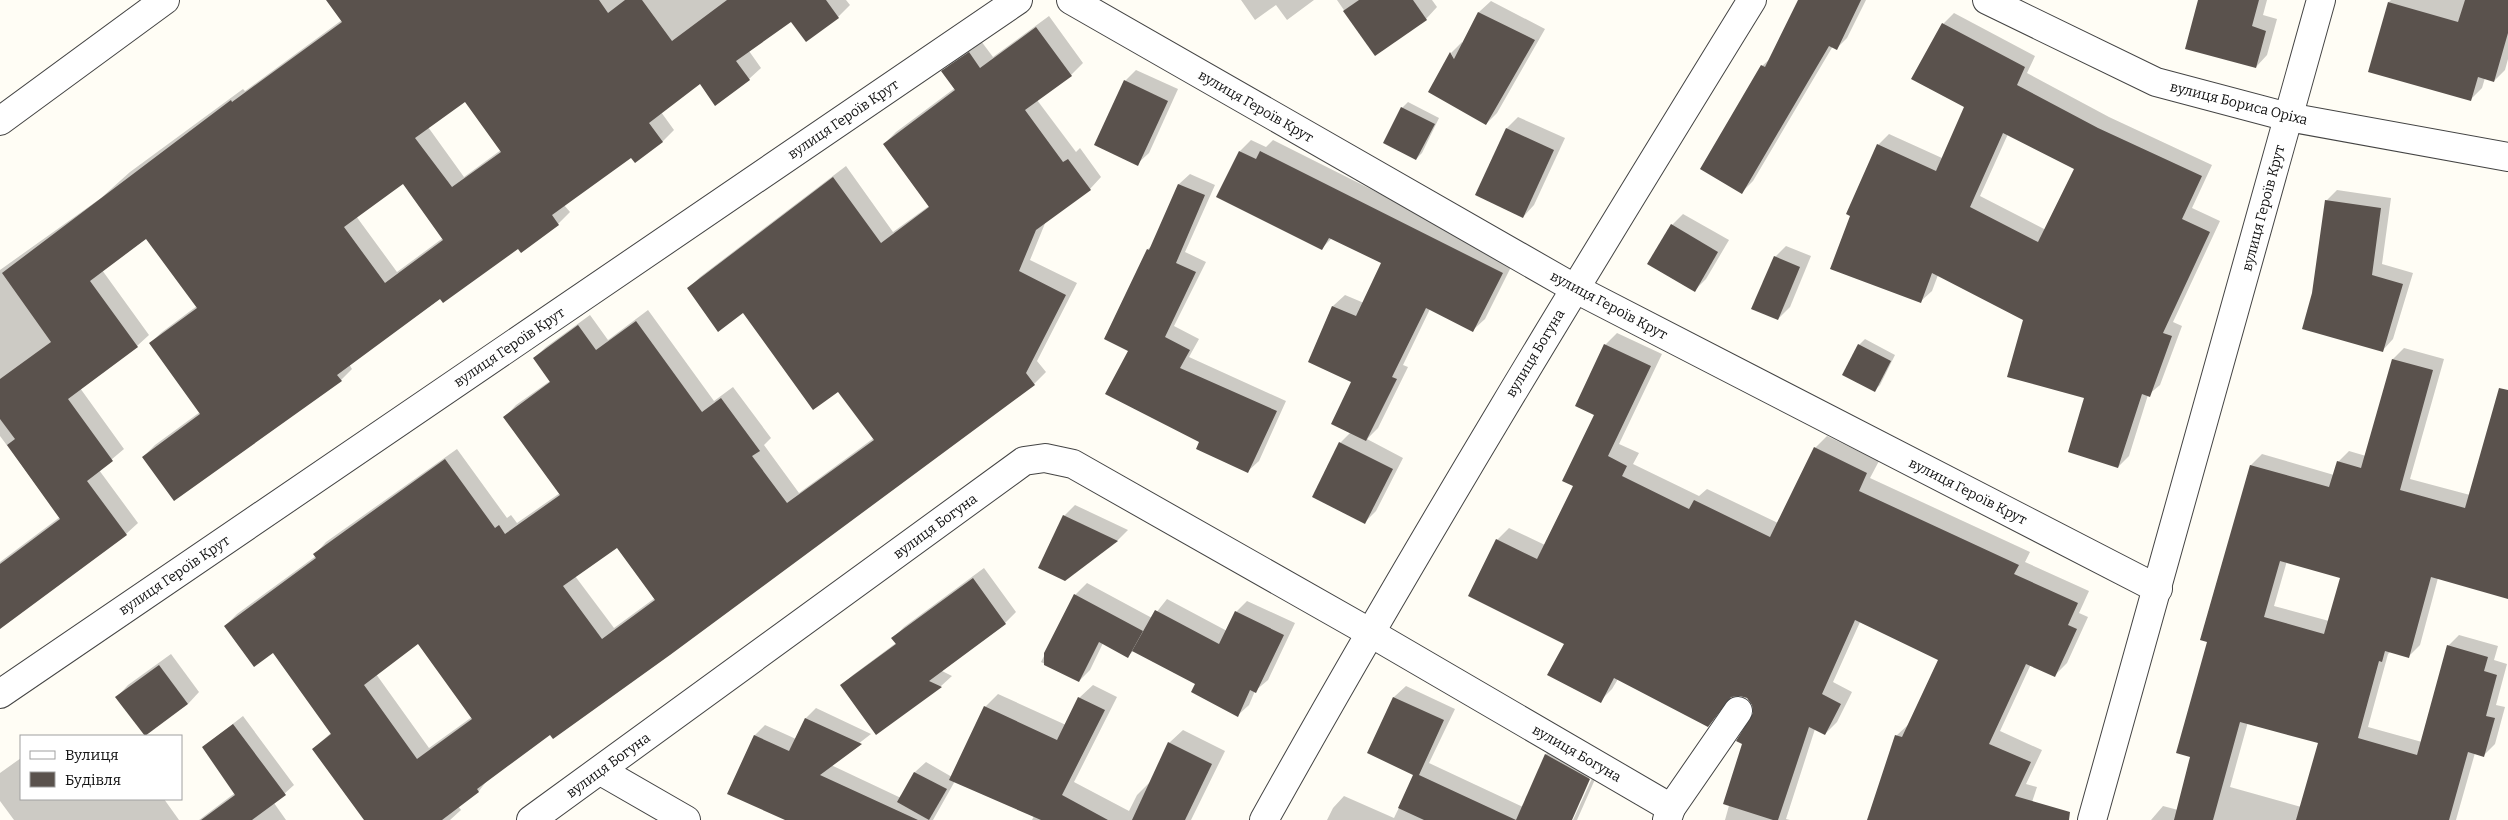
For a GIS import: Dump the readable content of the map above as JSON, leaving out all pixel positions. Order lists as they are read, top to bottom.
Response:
{
  "streets": {
    "street": ["вулиця Бориса Оріха", "вулиця Героїв Крут", "вулиця Богуна"]
  },
  "crossings": [
    ["вулиця Бориса Оріха", "вулиця Героїв Крут"],
    ["вулиця Героїв Крут", "вулиця Богуна"]
  ],
  "legend": ["Вулиця", "Будівля"]
}
